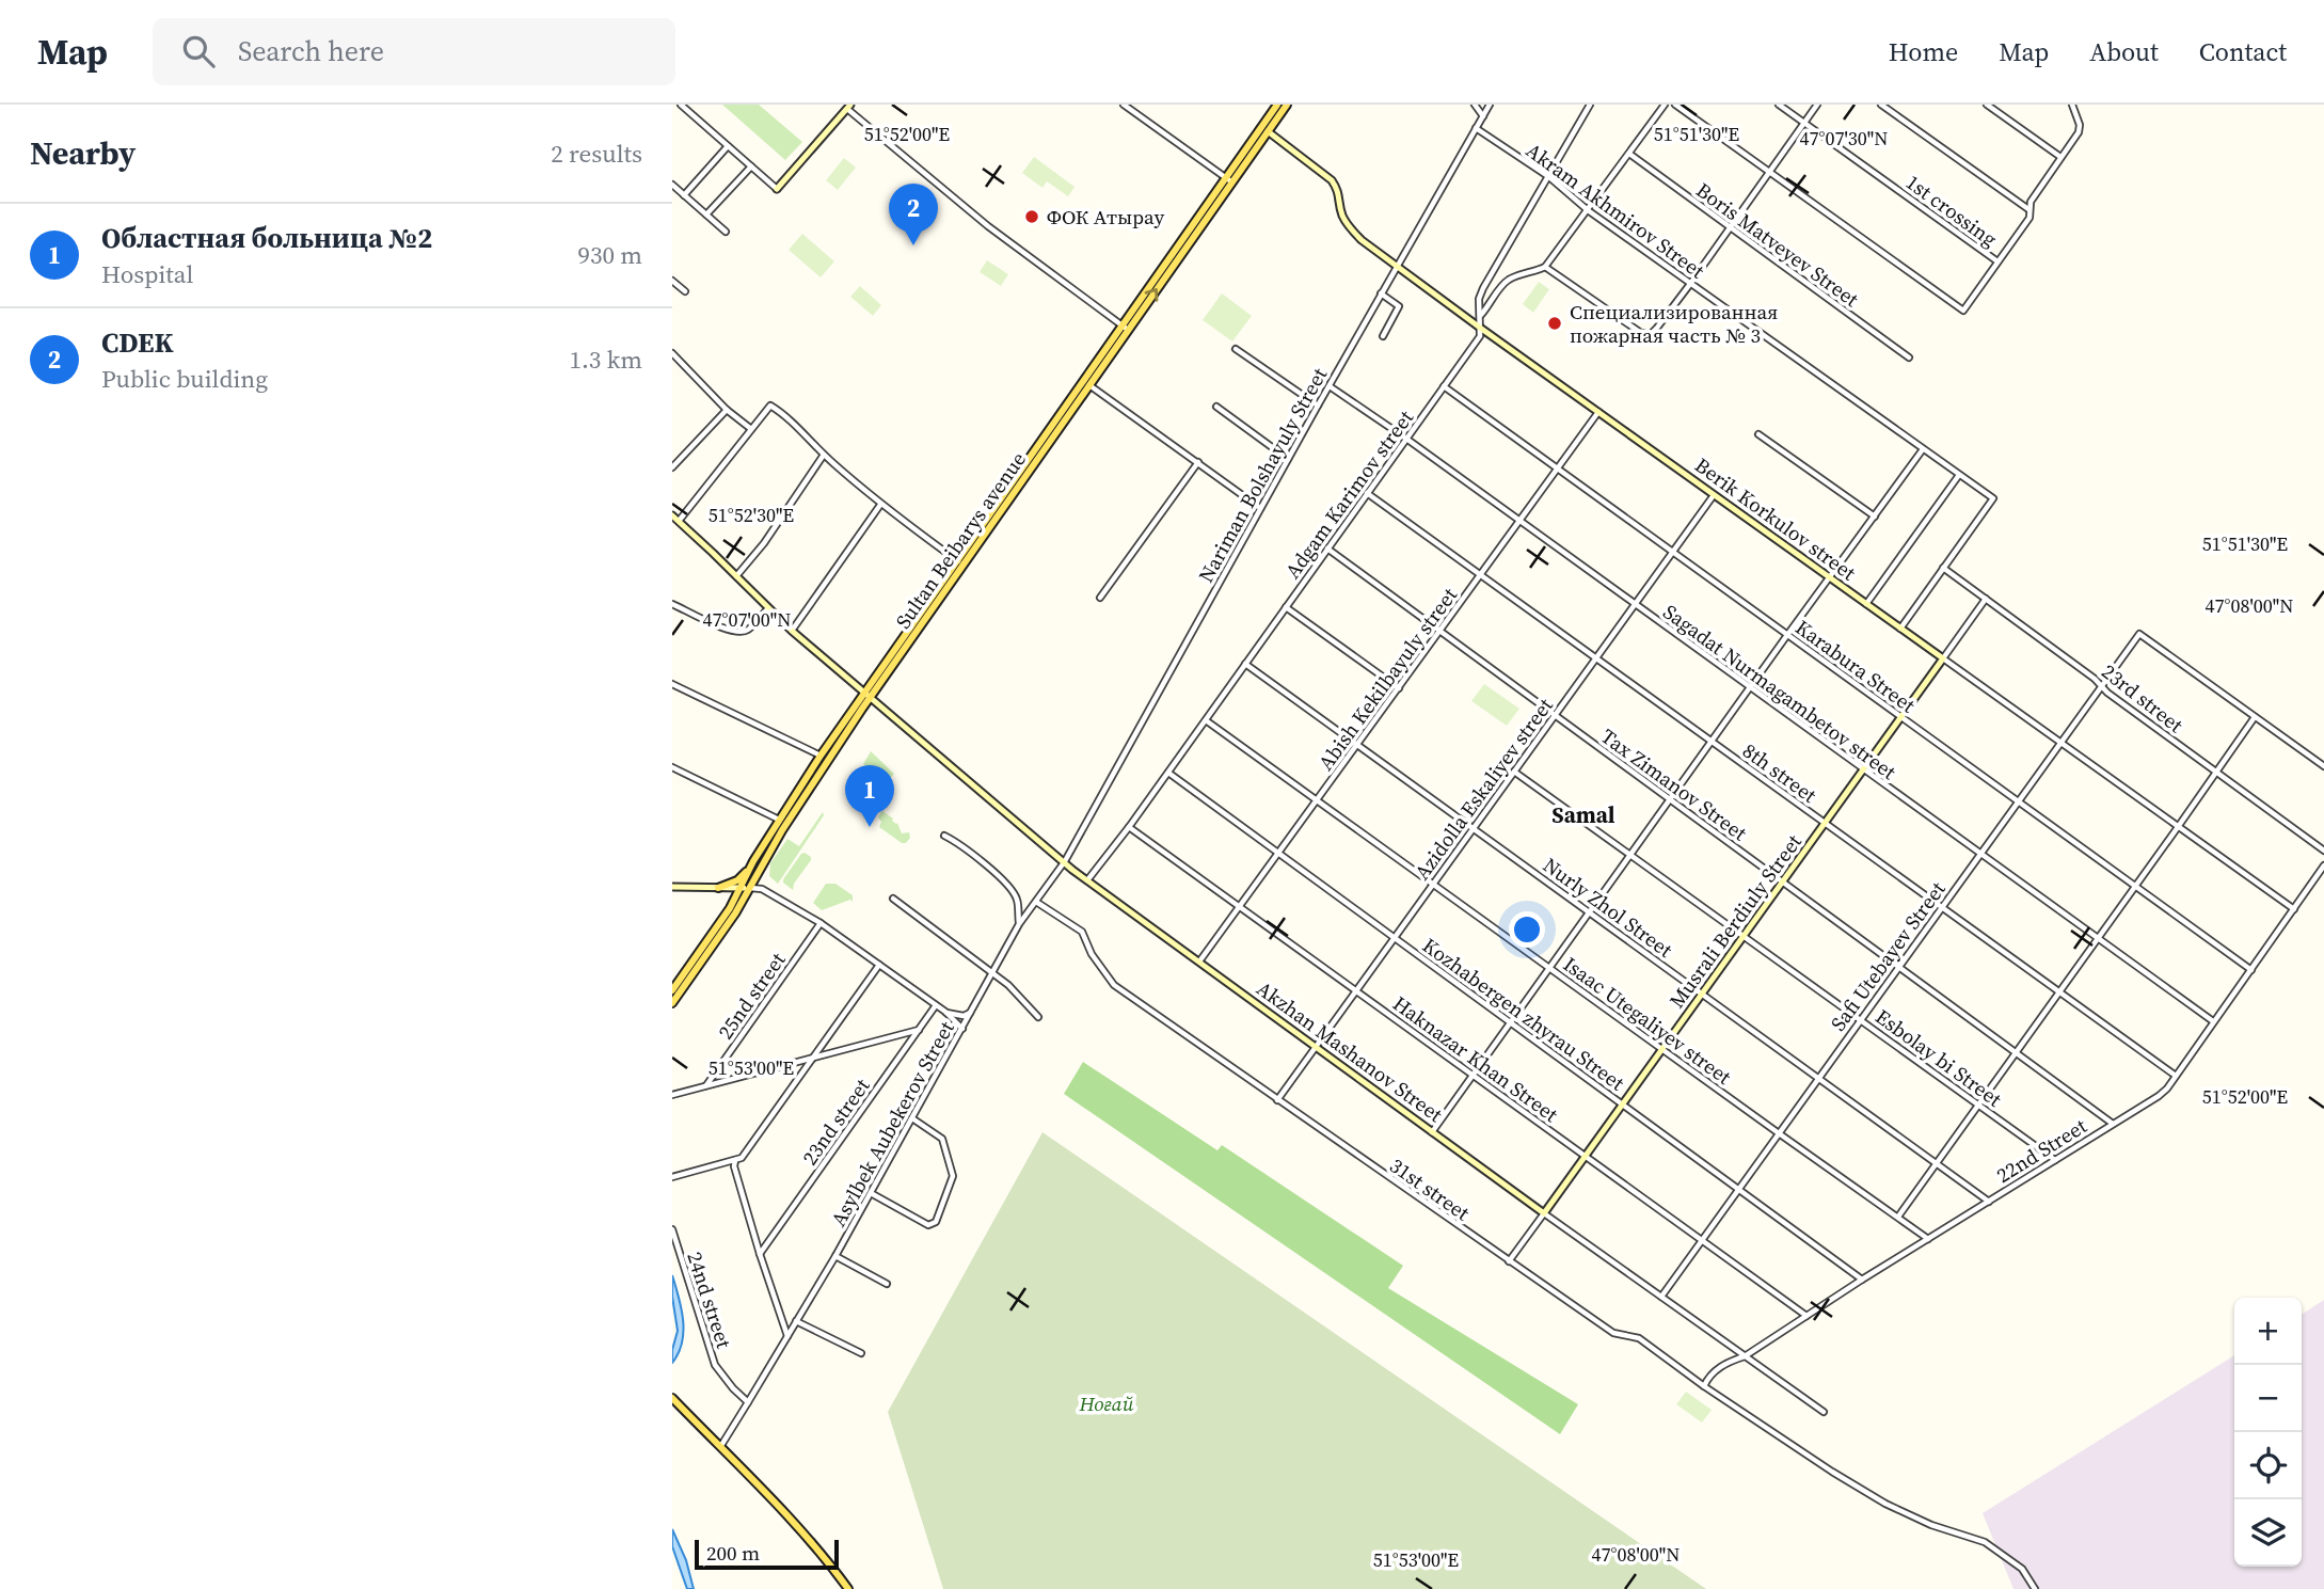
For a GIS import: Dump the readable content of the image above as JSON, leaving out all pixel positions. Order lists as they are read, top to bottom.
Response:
{
  "streets": {
    "main road": ["Sultan Beibarys avenue"],
    "street": [
      "Akram Akhmirov Street",
      "1st crossing",
      "Boris Matveyev Street",
      "Nariman Bolshayuly Street",
      "Adgam Karimov street",
      "Berik Korkulov street",
      "Karabura Street",
      "Abish Kekilbayuly street",
      "Sagadat Nurmagambetov street",
      "23rd street",
      "8th street",
      "Tax Zimanov Street",
      "Azidolla Eskaliyev street",
      "Nurly Zhol Street",
      "Musrali Berdiuly Street",
      "Safi Utebayev Street",
      "25nd street",
      "Kozhabergen zhyrau Street",
      "Isaac Utegaliyev street",
      "Akzhan Mashanov Street",
      "Esbolay bi Street",
      "Haknazar Khan Street",
      "23nd street",
      "Asylbek Aubekerov Street",
      "22nd Street",
      "31st street",
      "24nd street"
    ]
  },
  "crossings": [
    ["Akram Akhmirov Street", "Nariman Bolshayuly Street"],
    ["Akram Akhmirov Street", "Adgam Karimov street"],
    ["Akram Akhmirov Street", "23rd street"],
    ["Nariman Bolshayuly Street", "Berik Korkulov street"],
    ["Nariman Bolshayuly Street", "Sagadat Nurmagambetov street"],
    ["Nariman Bolshayuly Street", "Akzhan Mashanov Street"],
    ["Nariman Bolshayuly Street", "Asylbek Aubekerov Street"],
    ["Adgam Karimov street", "Berik Korkulov street"],
    ["Adgam Karimov street", "Karabura Street"],
    ["Adgam Karimov street", "Sagadat Nurmagambetov street"],
    ["Adgam Karimov street", "8th street"],
    ["Adgam Karimov street", "Tax Zimanov Street"],
    ["Adgam Karimov street", "Nurly Zhol Street"],
    ["Adgam Karimov street", "Kozhabergen zhyrau Street"],
    ["Adgam Karimov street", "Isaac Utegaliyev street"],
    ["Adgam Karimov street", "Akzhan Mashanov Street"],
    ["Adgam Karimov street", "Haknazar Khan Street"],
    ["Berik Korkulov street", "Sultan Beibarys avenue"],
    ["Berik Korkulov street", "Abish Kekilbayuly street"],
    ["Berik Korkulov street", "Azidolla Eskaliyev street"],
    ["Berik Korkulov street", "Musrali Berdiuly Street"],
    ["Berik Korkulov street", "Safi Utebayev Street"],
    ["Berik Korkulov street", "22nd Street"],
    ["Sultan Beibarys avenue", "Akzhan Mashanov Street"],
    ["Karabura Street", "Abish Kekilbayuly street"],
    ["Karabura Street", "Azidolla Eskaliyev street"],
    ["Karabura Street", "Musrali Berdiuly Street"],
    ["Karabura Street", "Safi Utebayev Street"],
    ["Karabura Street", "22nd Street"],
    ["Abish Kekilbayuly street", "Sagadat Nurmagambetov street"],
    ["Abish Kekilbayuly street", "8th street"],
    ["Abish Kekilbayuly street", "Tax Zimanov Street"],
    ["Abish Kekilbayuly street", "Nurly Zhol Street"],
    ["Abish Kekilbayuly street", "Kozhabergen zhyrau Street"],
    ["Abish Kekilbayuly street", "Isaac Utegaliyev street"],
    ["Abish Kekilbayuly street", "Akzhan Mashanov Street"],
    ["Abish Kekilbayuly street", "Haknazar Khan Street"],
    ["Sagadat Nurmagambetov street", "Azidolla Eskaliyev street"],
    ["Sagadat Nurmagambetov street", "Musrali Berdiuly Street"],
    ["Sagadat Nurmagambetov street", "Safi Utebayev Street"],
    ["Sagadat Nurmagambetov street", "22nd Street"],
    ["23rd street", "Musrali Berdiuly Street"],
    ["23rd street", "Safi Utebayev Street"],
    ["8th street", "Azidolla Eskaliyev street"],
    ["8th street", "Musrali Berdiuly Street"],
    ["8th street", "Safi Utebayev Street"],
    ["8th street", "22nd Street"],
    ["Tax Zimanov Street", "Azidolla Eskaliyev street"],
    ["Tax Zimanov Street", "Musrali Berdiuly Street"],
    ["Tax Zimanov Street", "Safi Utebayev Street"],
    ["Tax Zimanov Street", "22nd Street"],
    ["Azidolla Eskaliyev street", "Nurly Zhol Street"],
    ["Azidolla Eskaliyev street", "Kozhabergen zhyrau Street"],
    ["Azidolla Eskaliyev street", "Isaac Utegaliyev street"],
    ["Azidolla Eskaliyev street", "Akzhan Mashanov Street"],
    ["Azidolla Eskaliyev street", "Esbolay bi Street"],
    ["Azidolla Eskaliyev street", "Haknazar Khan Street"],
    ["Azidolla Eskaliyev street", "31st street"],
    ["Nurly Zhol Street", "Musrali Berdiuly Street"],
    ["Nurly Zhol Street", "Safi Utebayev Street"],
    ["Nurly Zhol Street", "22nd Street"],
    ["Musrali Berdiuly Street", "Kozhabergen zhyrau Street"],
    ["Musrali Berdiuly Street", "Isaac Utegaliyev street"],
    ["Musrali Berdiuly Street", "Akzhan Mashanov Street"],
    ["Musrali Berdiuly Street", "Esbolay bi Street"],
    ["Musrali Berdiuly Street", "Haknazar Khan Street"],
    ["Musrali Berdiuly Street", "31st street"],
    ["Safi Utebayev Street", "Kozhabergen zhyrau Street"],
    ["Safi Utebayev Street", "Isaac Utegaliyev street"],
    ["Safi Utebayev Street", "Akzhan Mashanov Street"],
    ["Safi Utebayev Street", "Esbolay bi Street"],
    ["Safi Utebayev Street", "Haknazar Khan Street"],
    ["Kozhabergen zhyrau Street", "22nd Street"],
    ["Isaac Utegaliyev street", "22nd Street"],
    ["Akzhan Mashanov Street", "Asylbek Aubekerov Street"],
    ["Akzhan Mashanov Street", "22nd Street"],
    ["Esbolay bi Street", "22nd Street"],
    ["Haknazar Khan Street", "22nd Street"],
    ["Asylbek Aubekerov Street", "31st street"],
    ["Asylbek Aubekerov Street", "24nd street"],
    ["22nd Street", "31st street"]
  ],
  "districts": ["Samal"],
  "parks": ["Ноғай"],
  "places": ["ФОК Атырау", "Специализированная пожарная часть № 3"],
  "scale_bar": "200 m",
  "page": {
    "header": "Map",
    "search": "Search here",
    "nav": [
      "Home",
      "Map",
      "About",
      "Contact"
    ],
    "heading": ["Nearby", "2 results"],
    "pins": ["2", "1"],
    "list": [
      {
        "mark": "1",
        "name": "Областная больница №2",
        "note": "Hospital",
        "value": "930 m"
      },
      {
        "mark": "2",
        "name": "CDEK",
        "note": "Public building",
        "value": "1.3 km"
      }
    ],
    "map_buttons": ["+", "−"],
    "scale": "200 m"
  },
  "coordinates": [
    "51°52'00\"E",
    "51°51'30\"E",
    "47°07'30\"N",
    "51°52'30\"E",
    "47°08'00\"N",
    "47°07'00\"N",
    "51°53'00\"E"
  ]
}
